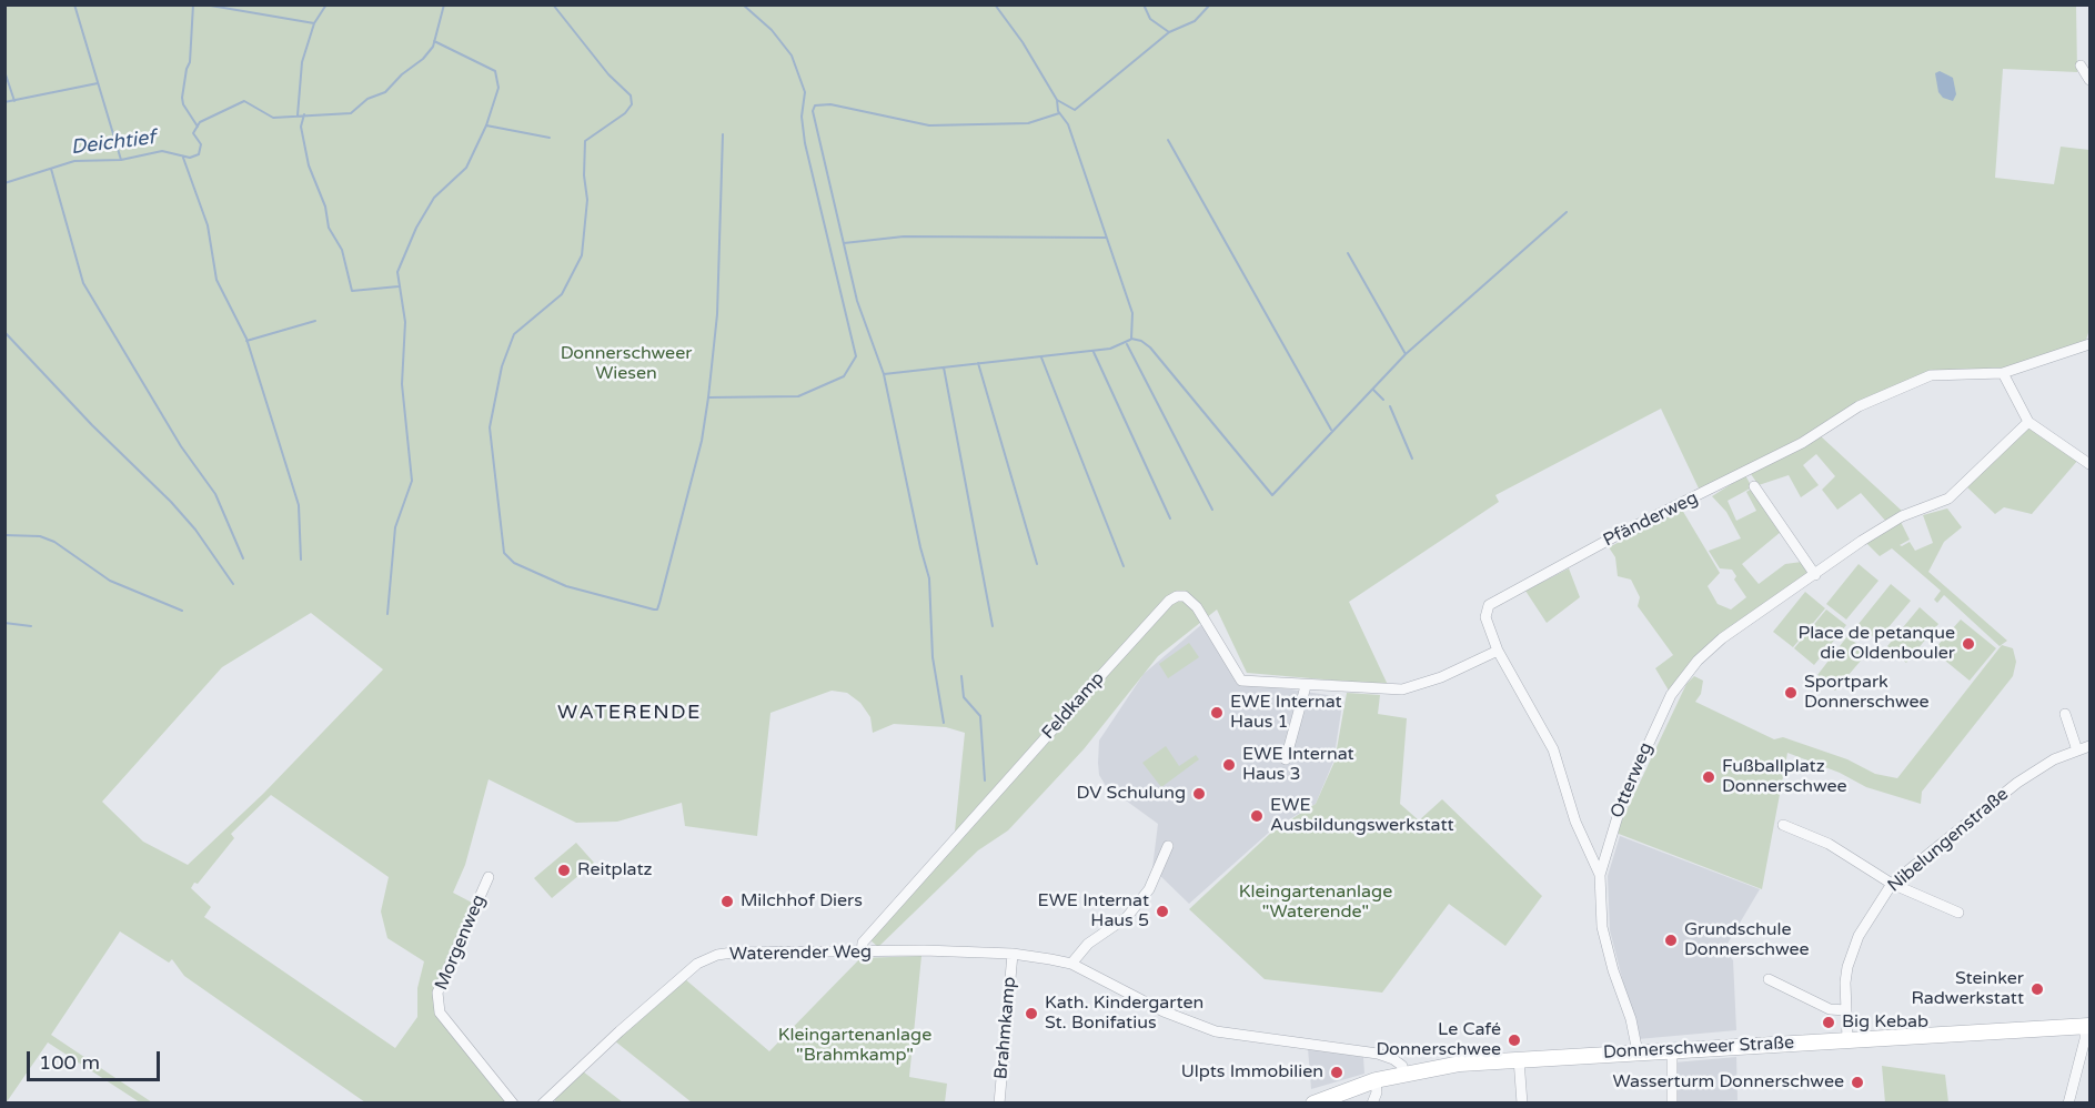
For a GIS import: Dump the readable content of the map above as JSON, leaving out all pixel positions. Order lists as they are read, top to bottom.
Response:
{
  "streets": {
    "main road": ["Donnerschweer Straße"],
    "street": [
      "Pfänderweg",
      "Feldkamp",
      "Otterweg",
      "Nibelungenstraße",
      "Morgenweg",
      "Waterender Weg",
      "Brahmkamp"
    ]
  },
  "crossings": [
    ["Pfänderweg", "Feldkamp"],
    ["Pfänderweg", "Otterweg"],
    ["Feldkamp", "Waterender Weg"],
    ["Otterweg", "Donnerschweer Straße"],
    ["Nibelungenstraße", "Donnerschweer Straße"],
    ["Waterender Weg", "Brahmkamp"],
    ["Waterender Weg", "Donnerschweer Straße"]
  ],
  "districts": ["WATERENDE"],
  "water": ["Deichtief"],
  "parks": ["Donnerschweer Wiesen", "Kleingartenanlage \"Waterende\"", "Kleingartenanlage \"Brahmkamp\""],
  "places": [
    "Place de petanque die Oldenbouler",
    "Sportpark Donnerschwee",
    "EWE Internat Haus 1",
    "EWE Internat Haus 3",
    "Fußballplatz Donnerschwee",
    "DV Schulung",
    "EWE Ausbildungswerkstatt",
    "Reitplatz",
    "Milchhof Diers",
    "EWE Internat Haus 5",
    "Grundschule Donnerschwee",
    "Steinker Radwerkstatt",
    "Kath. Kindergarten St. Bonifatius",
    "Big Kebab",
    "Le Café Donnerschwee",
    "Ulpts Immobilien",
    "Wasserturm Donnerschwee"
  ],
  "scale_bar": "100 m"
}
